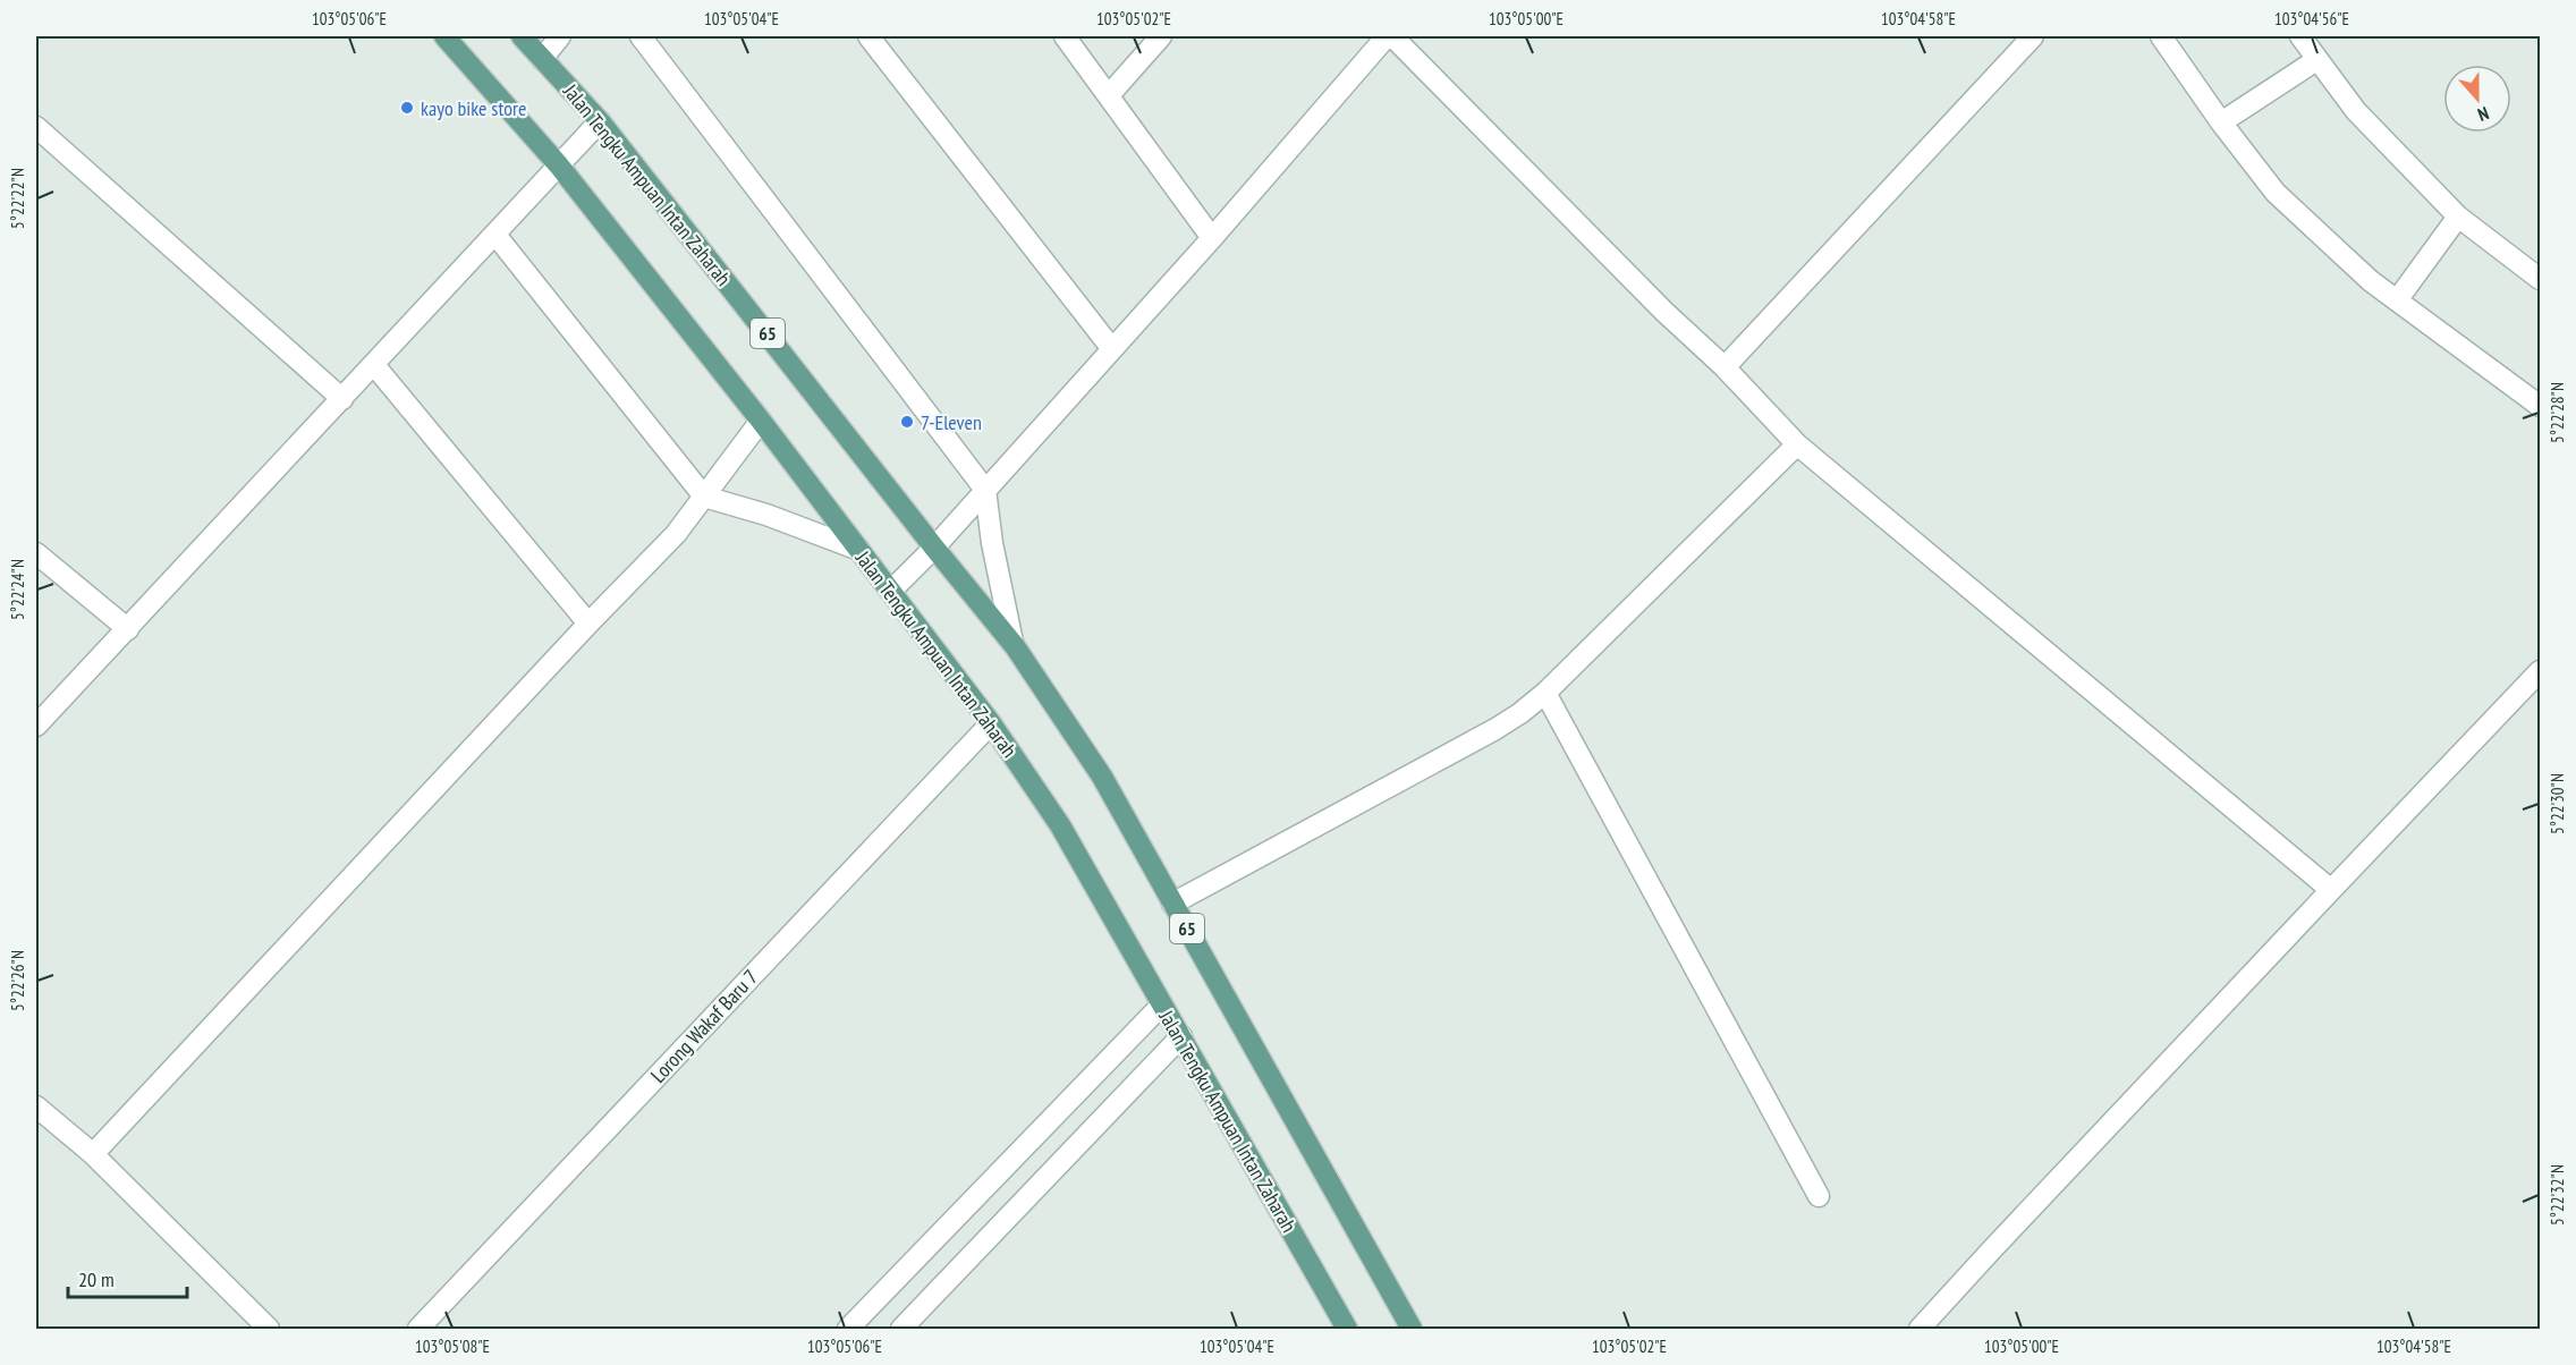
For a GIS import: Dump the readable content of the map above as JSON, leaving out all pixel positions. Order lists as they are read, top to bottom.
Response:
{
  "streets": {
    "main road": ["Jalan Tengku Ampuan Intan Zaharah", "65"],
    "street": ["Lorong Wakaf Baru 7"]
  },
  "crossings": [
    ["Jalan Tengku Ampuan Intan Zaharah", "Lorong Wakaf Baru 7"]
  ],
  "places": ["kayo bike store", "7-Eleven"],
  "scale_bar": "20 m",
  "north": "bottom",
  "coordinates": [
    "103°05'06\"E",
    "103°05'04\"E",
    "103°05'02\"E",
    "103°05'00\"E",
    "103°04'58\"E",
    "103°04'56\"E",
    "5°22'22\"N",
    "5°22'28\"N",
    "5°22'24\"N",
    "5°22'30\"N",
    "5°22'26\"N",
    "5°22'32\"N",
    "103°05'08\"E"
  ]
}
